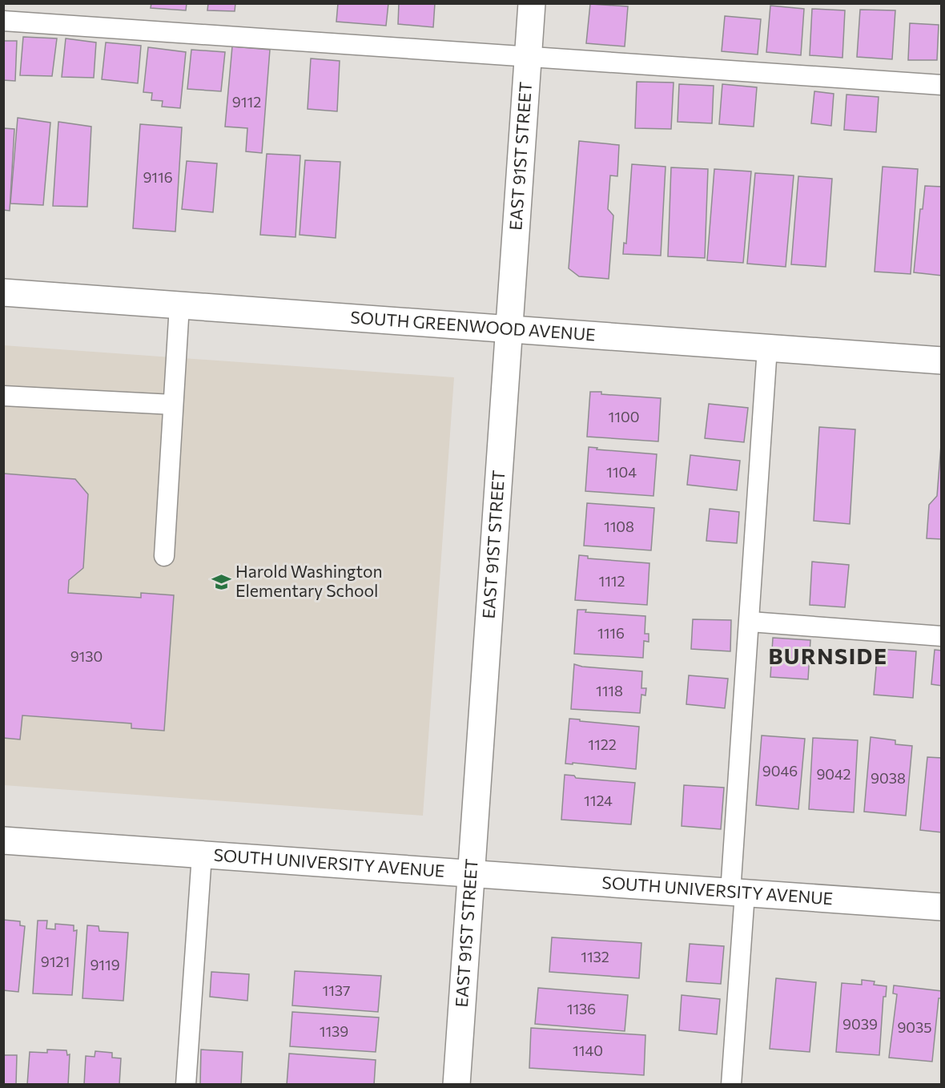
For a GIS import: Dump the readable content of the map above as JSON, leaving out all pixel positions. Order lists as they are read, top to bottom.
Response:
{
  "streets": {
    "street": ["EAST 91ST STREET", "SOUTH GREENWOOD AVENUE", "SOUTH UNIVERSITY AVENUE"]
  },
  "crossings": [
    ["EAST 91ST STREET", "SOUTH GREENWOOD AVENUE"],
    ["EAST 91ST STREET", "SOUTH UNIVERSITY AVENUE"]
  ],
  "districts": ["BURNSIDE"],
  "places": {
    "school or university": ["Harold Washington Elementary School"]
  },
  "house_numbers": [
    "9112",
    "9116",
    "1100",
    "1104",
    "1108",
    "1112",
    "1116",
    "9130",
    "1118",
    "1122",
    "9046",
    "9042",
    "9038",
    "1124",
    "1132",
    "9121",
    "9119",
    "1137",
    "1136",
    "9039",
    "9035",
    "1139",
    "1140"
  ]
}
